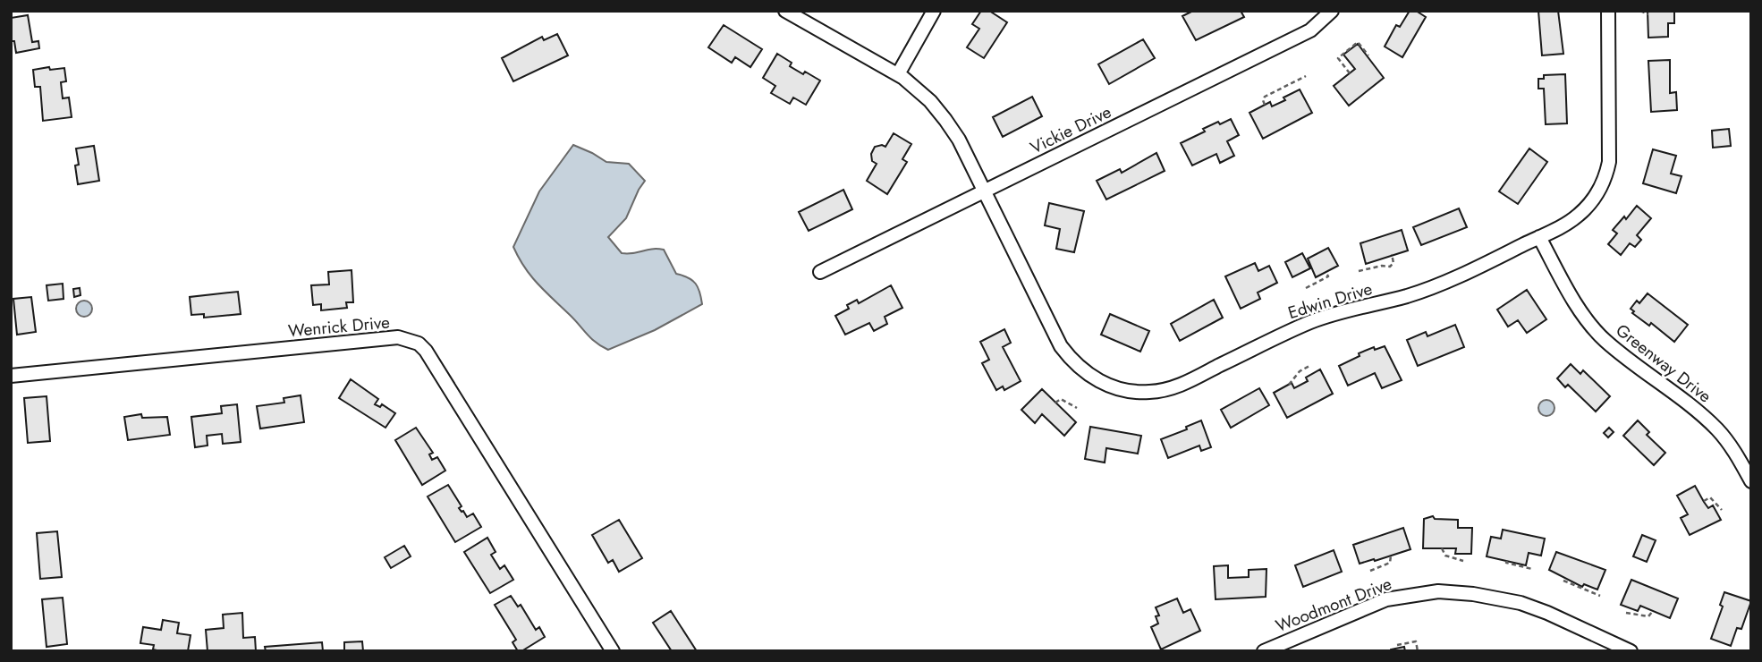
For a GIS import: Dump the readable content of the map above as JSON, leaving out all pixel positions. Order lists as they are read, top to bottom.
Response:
{
  "streets": {
    "street": [
      "Vickie Drive",
      "Edwin Drive",
      "Wenrick Drive",
      "Greenway Drive",
      "Woodmont Drive"
    ]
  },
  "crossings": [
    ["Vickie Drive", "Edwin Drive"],
    ["Edwin Drive", "Greenway Drive"]
  ]
}
